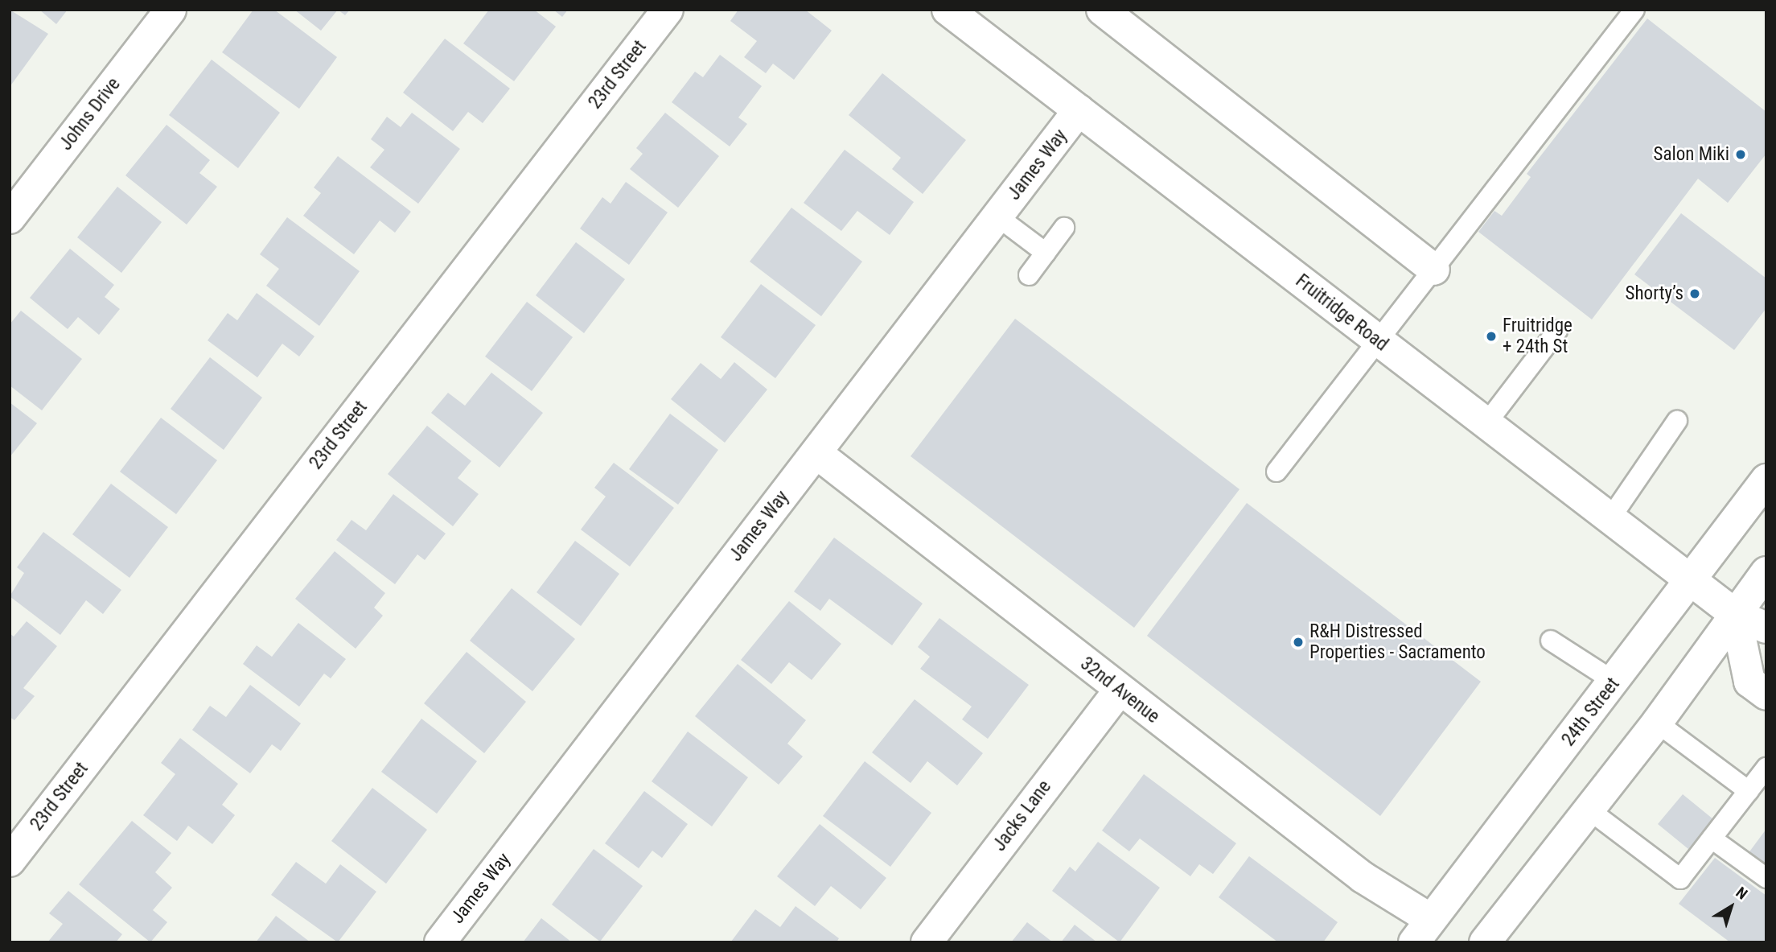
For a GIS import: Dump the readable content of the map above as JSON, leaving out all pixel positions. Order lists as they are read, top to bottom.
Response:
{
  "streets": {
    "street": [
      "23rd Street",
      "Johns Drive",
      "James Way",
      "Fruitridge Road",
      "32nd Avenue",
      "24th Street",
      "Jacks Lane"
    ]
  },
  "crossings": [
    ["James Way", "Fruitridge Road"],
    ["James Way", "32nd Avenue"],
    ["Fruitridge Road", "24th Street"],
    ["32nd Avenue", "24th Street"],
    ["32nd Avenue", "Jacks Lane"]
  ],
  "places": [
    "Salon Miki",
    "Shorty’s",
    "Fruitridge + 24th St",
    "R&H Distressed Properties - Sacramento"
  ],
  "north": "top right"
}
